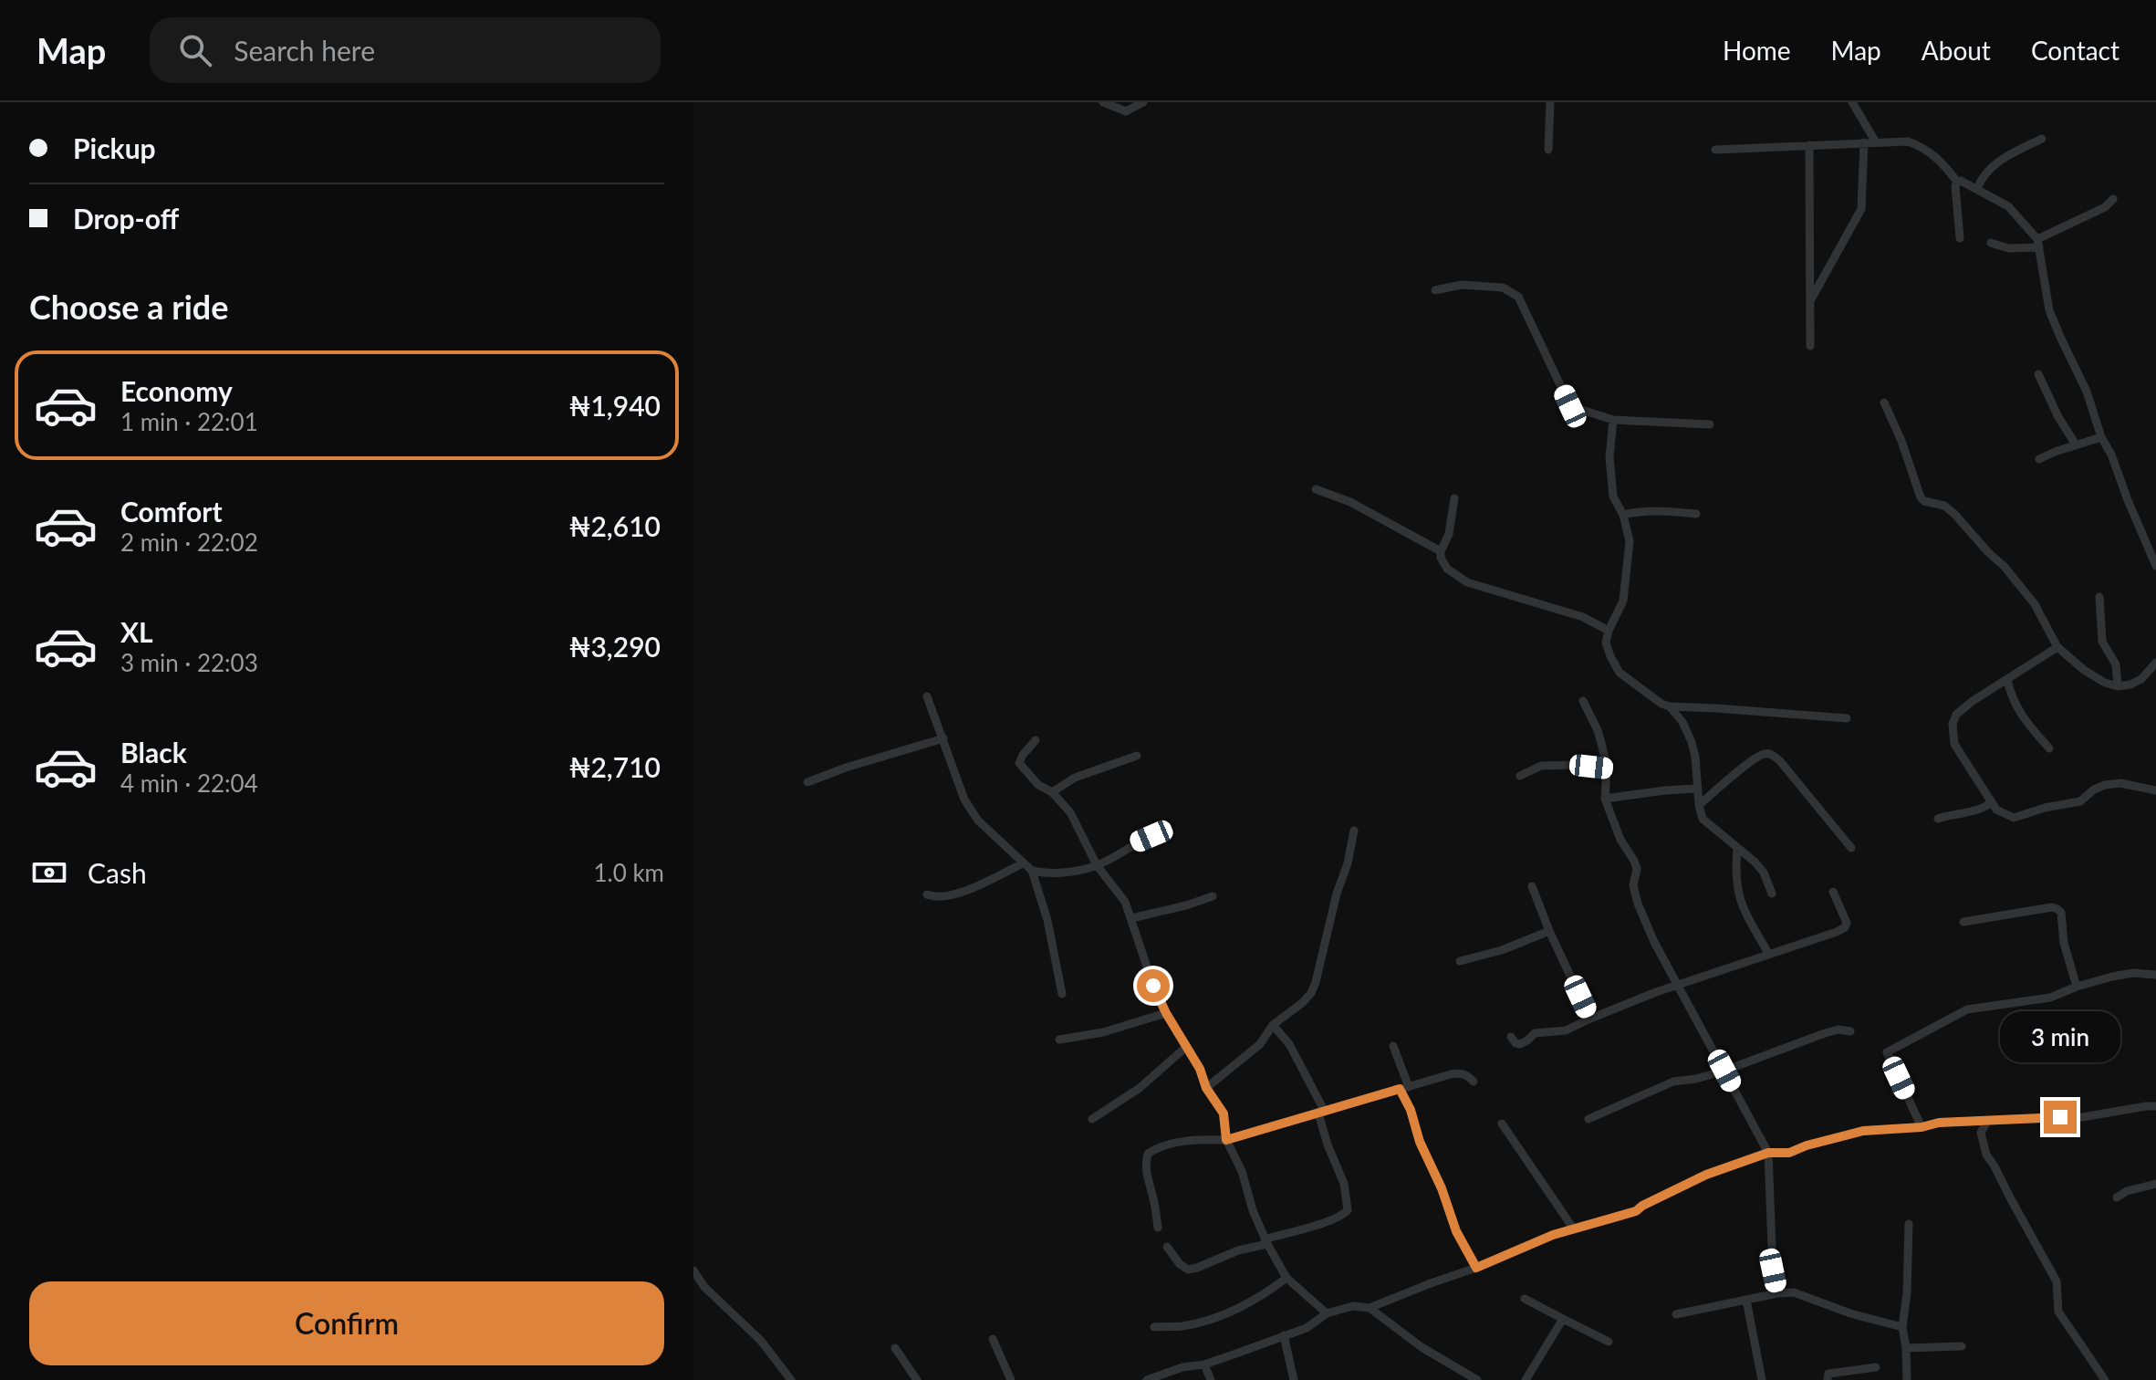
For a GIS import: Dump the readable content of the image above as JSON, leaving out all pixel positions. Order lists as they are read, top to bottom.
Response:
{
  "page": {
    "header": "Map",
    "search": "Search here",
    "nav": [
      "Home",
      "Map",
      "About",
      "Contact"
    ],
    "banner": ["Pickup", "Drop-off"],
    "heading": "Choose a ride",
    "list": [
      {
        "name": "Economy",
        "note": "1 min · 22:01",
        "value": "₦1,940"
      },
      {
        "name": "Comfort",
        "note": "2 min · 22:02",
        "value": "₦2,610"
      },
      {
        "name": "XL",
        "note": "3 min · 22:03",
        "value": "₦3,290"
      },
      {
        "name": "Black",
        "note": "4 min · 22:04",
        "value": "₦2,710"
      }
    ],
    "pay": ["Cash", "1.0 km"],
    "bubble": "3 min",
    "buttons": "Confirm"
  }
}
